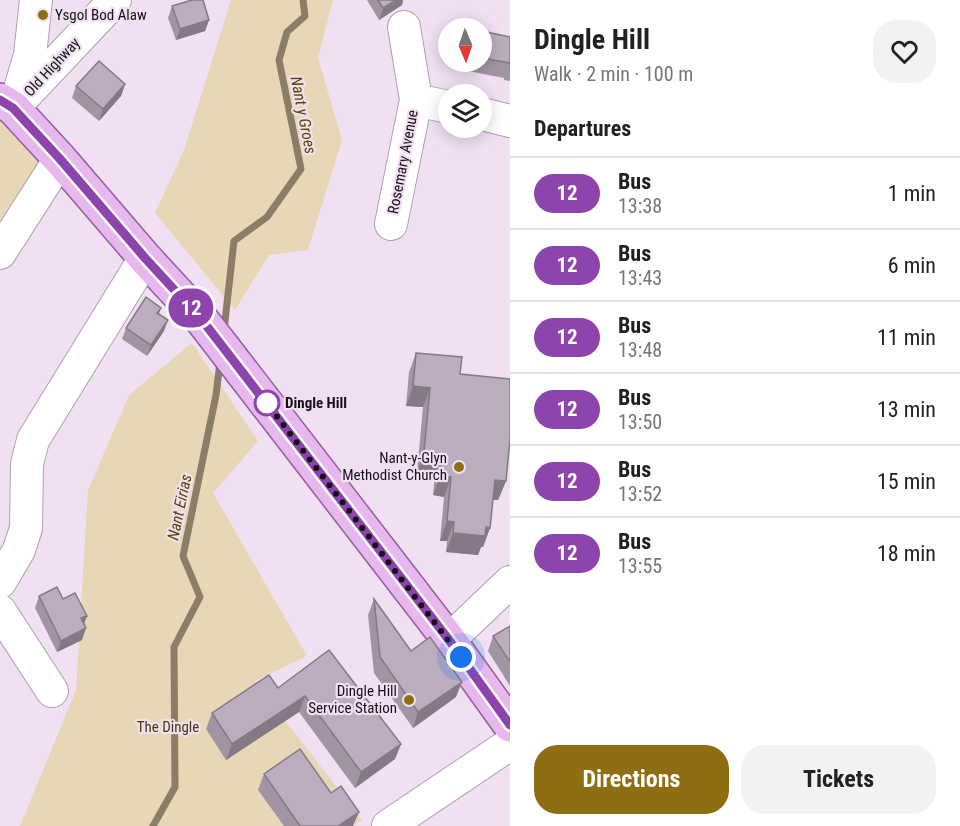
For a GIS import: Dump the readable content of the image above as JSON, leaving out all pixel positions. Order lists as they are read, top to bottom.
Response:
{
  "streets": {
    "street": ["Old Highway", "Rosemary Avenue"]
  },
  "water": ["Nant y Groes", "Nant Eirias"],
  "parks": ["The Dingle"],
  "places": [
    "Ysgol Bod Alaw",
    "Dingle Hill",
    "Nant-y-Glyn Methodist Church",
    "Dingle Hill Service Station"
  ],
  "lines": ["bus line 12"],
  "north": "bottom",
  "page": {
    "on_map": "12",
    "heading": [
      ["Dingle Hill", "Walk · 2 min · 100 m"],
      "Departures"
    ],
    "list": [
      {
        "mark": "12",
        "name": "Bus",
        "note": "13:38",
        "value": "1 min"
      },
      {
        "mark": "12",
        "name": "Bus",
        "note": "13:43",
        "value": "6 min"
      },
      {
        "mark": "12",
        "name": "Bus",
        "note": "13:48",
        "value": "11 min"
      },
      {
        "mark": "12",
        "name": "Bus",
        "note": "13:50",
        "value": "13 min"
      },
      {
        "mark": "12",
        "name": "Bus",
        "note": "13:52",
        "value": "15 min"
      },
      {
        "mark": "12",
        "name": "Bus",
        "note": "13:55",
        "value": "18 min"
      }
    ],
    "buttons": ["Directions", "Tickets"]
  }
}
